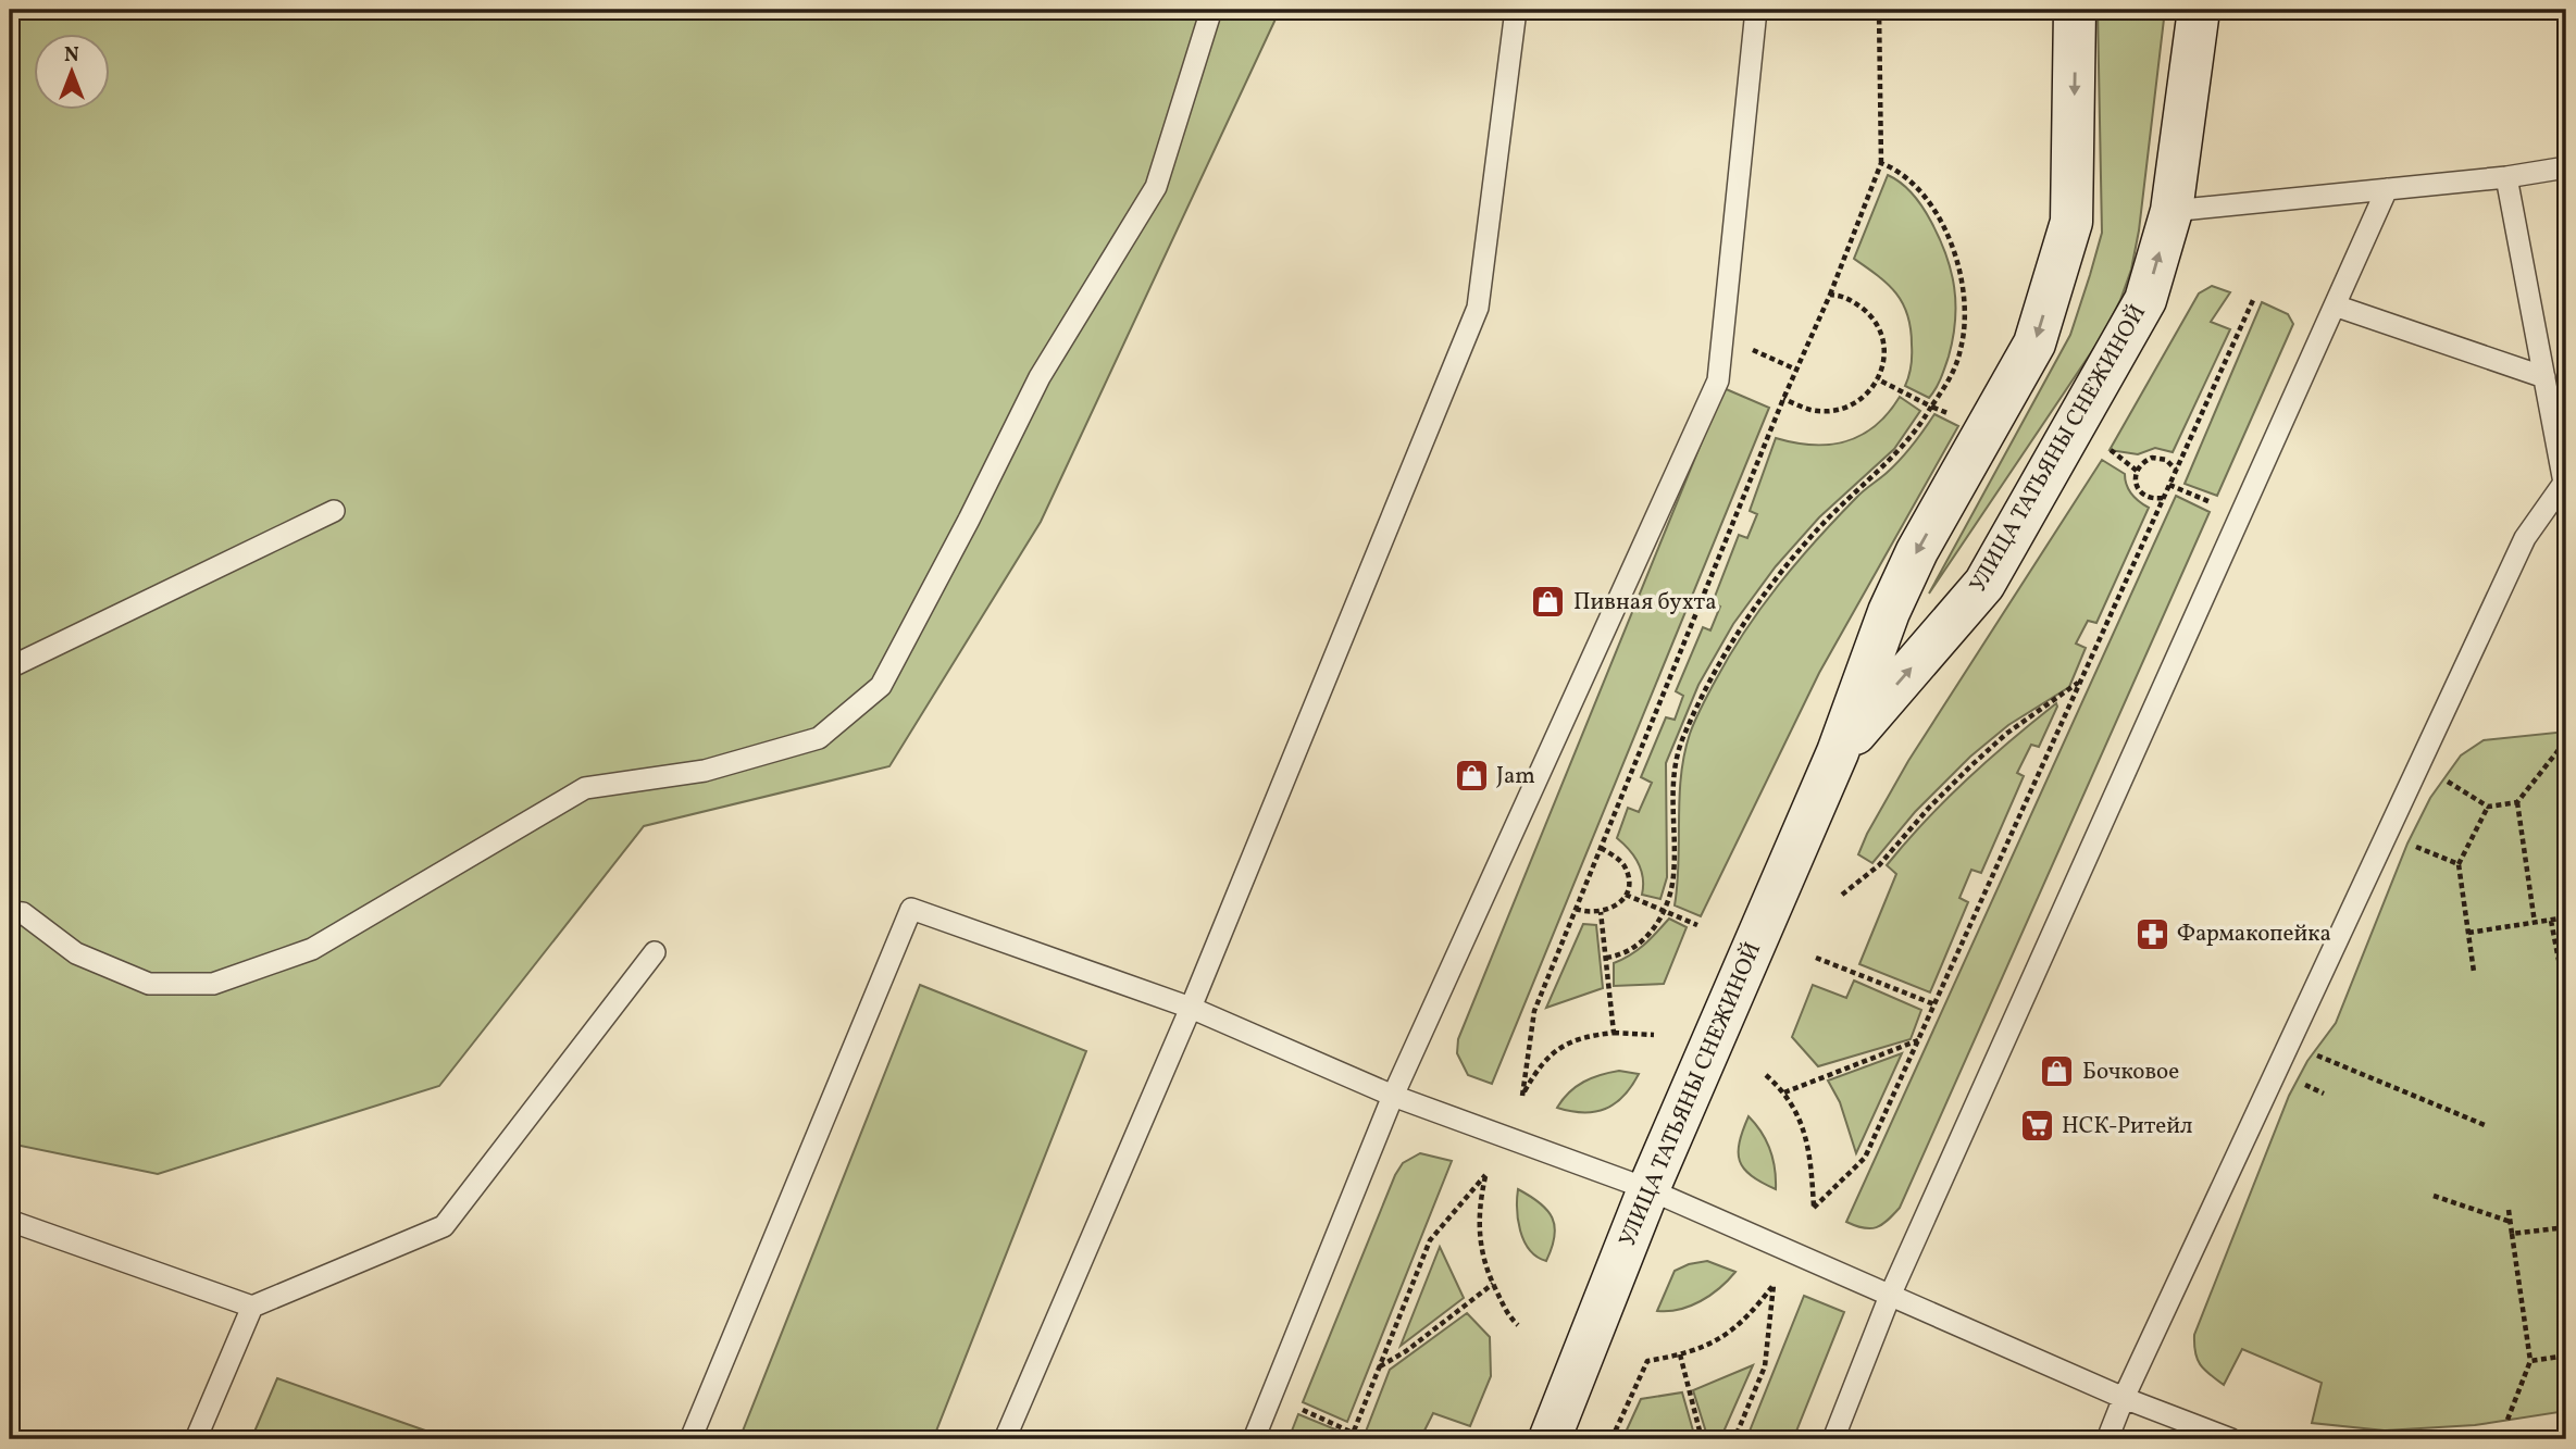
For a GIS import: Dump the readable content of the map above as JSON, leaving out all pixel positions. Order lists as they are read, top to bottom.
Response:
{
  "streets": {
    "street": ["УЛИЦА ТАТЬЯНЫ СНЕЖИНОЙ"]
  },
  "places": {
    "shop": ["Пивная бухта", "Jam", "Бочковое"],
    "pharmacy": ["Фармакопейка"],
    "supermarket": ["НСК-Ритейл"]
  },
  "north": "top"
}
